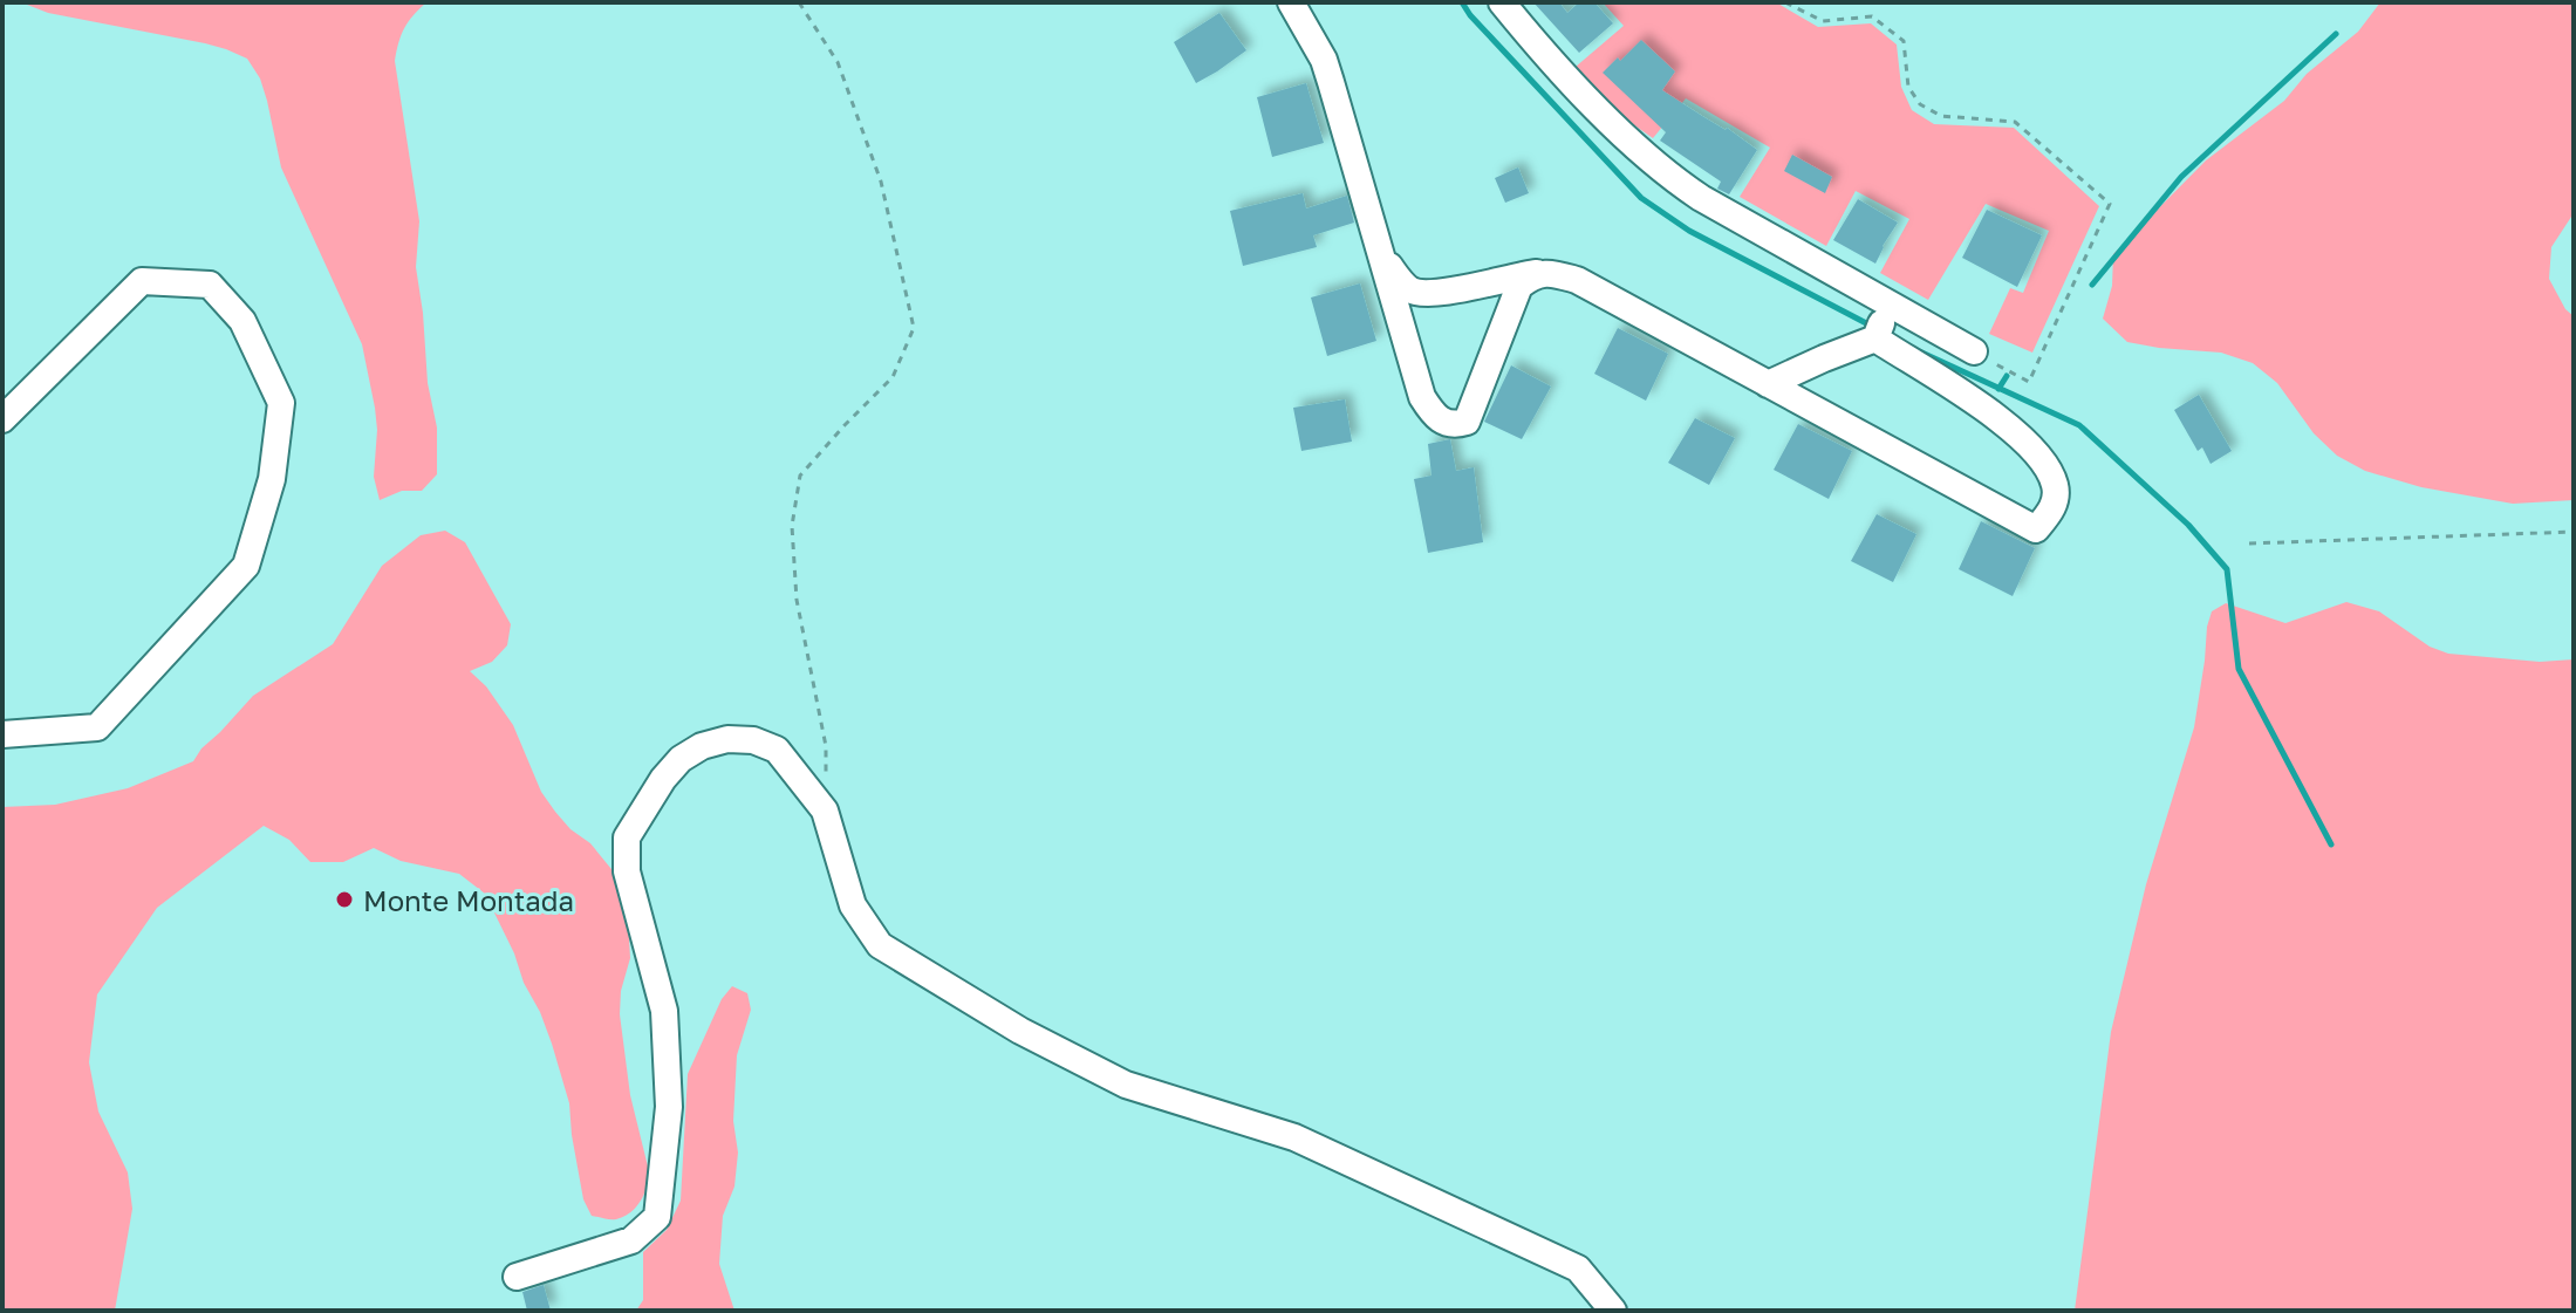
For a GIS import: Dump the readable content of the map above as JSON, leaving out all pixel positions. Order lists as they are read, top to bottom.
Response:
{
  "places": ["Monte Montada"]
}
